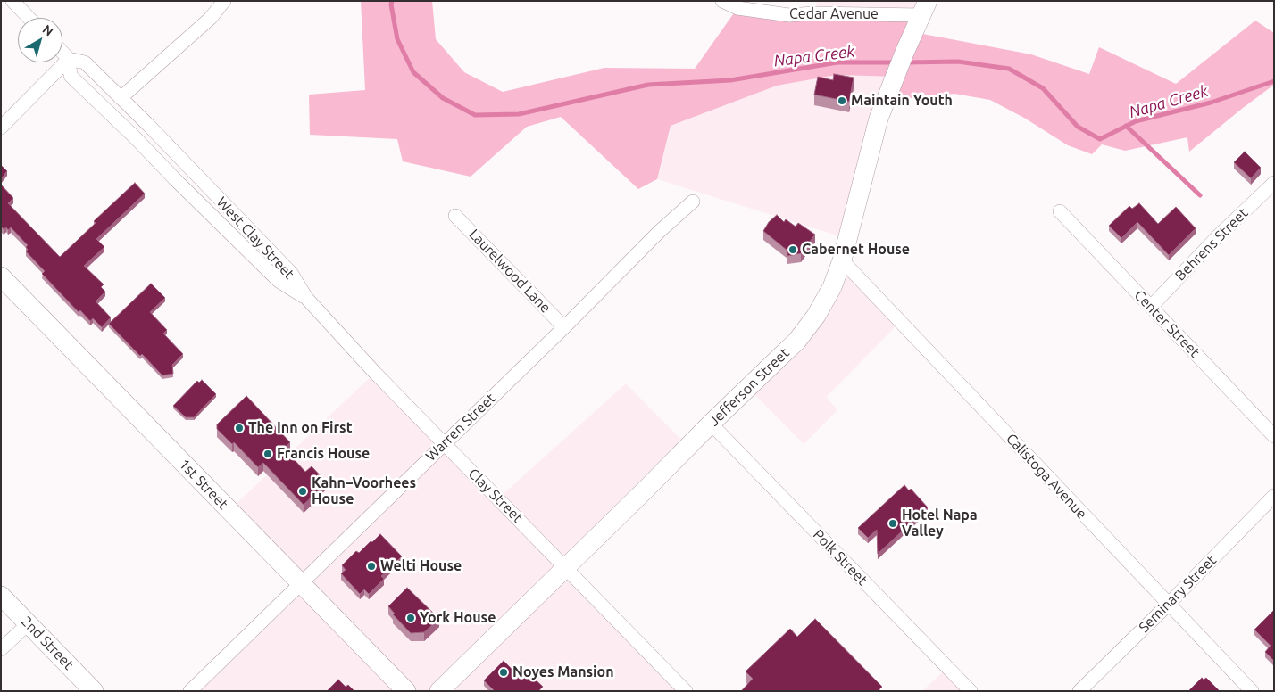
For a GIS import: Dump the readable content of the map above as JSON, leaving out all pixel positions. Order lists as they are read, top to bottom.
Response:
{
  "streets": {
    "main road": ["Jefferson Street", "1st Street", "2nd Street"],
    "street": [
      "Cedar Avenue",
      "West Clay Street",
      "Behrens Street",
      "Laurelwood Lane",
      "Center Street",
      "Warren Street",
      "Calistoga Avenue",
      "Clay Street",
      "Polk Street",
      "Seminary Street"
    ]
  },
  "crossings": [
    ["Cedar Avenue", "Jefferson Street"],
    ["West Clay Street", "Clay Street"],
    ["Behrens Street", "Center Street"],
    ["Laurelwood Lane", "Warren Street"],
    ["Jefferson Street", "Calistoga Avenue"],
    ["Jefferson Street", "Clay Street"],
    ["Jefferson Street", "Polk Street"],
    ["Warren Street", "1st Street"],
    ["Warren Street", "Clay Street"],
    ["Calistoga Avenue", "Seminary Street"]
  ],
  "water": ["Napa Creek"],
  "places": [
    "Maintain Youth",
    "Cabernet House",
    "The Inn on First",
    "Francis House",
    "Kahn–Voorhees House",
    "Hotel Napa Valley",
    "Welti House",
    "York House",
    "Noyes Mansion"
  ],
  "north": "top right"
}
